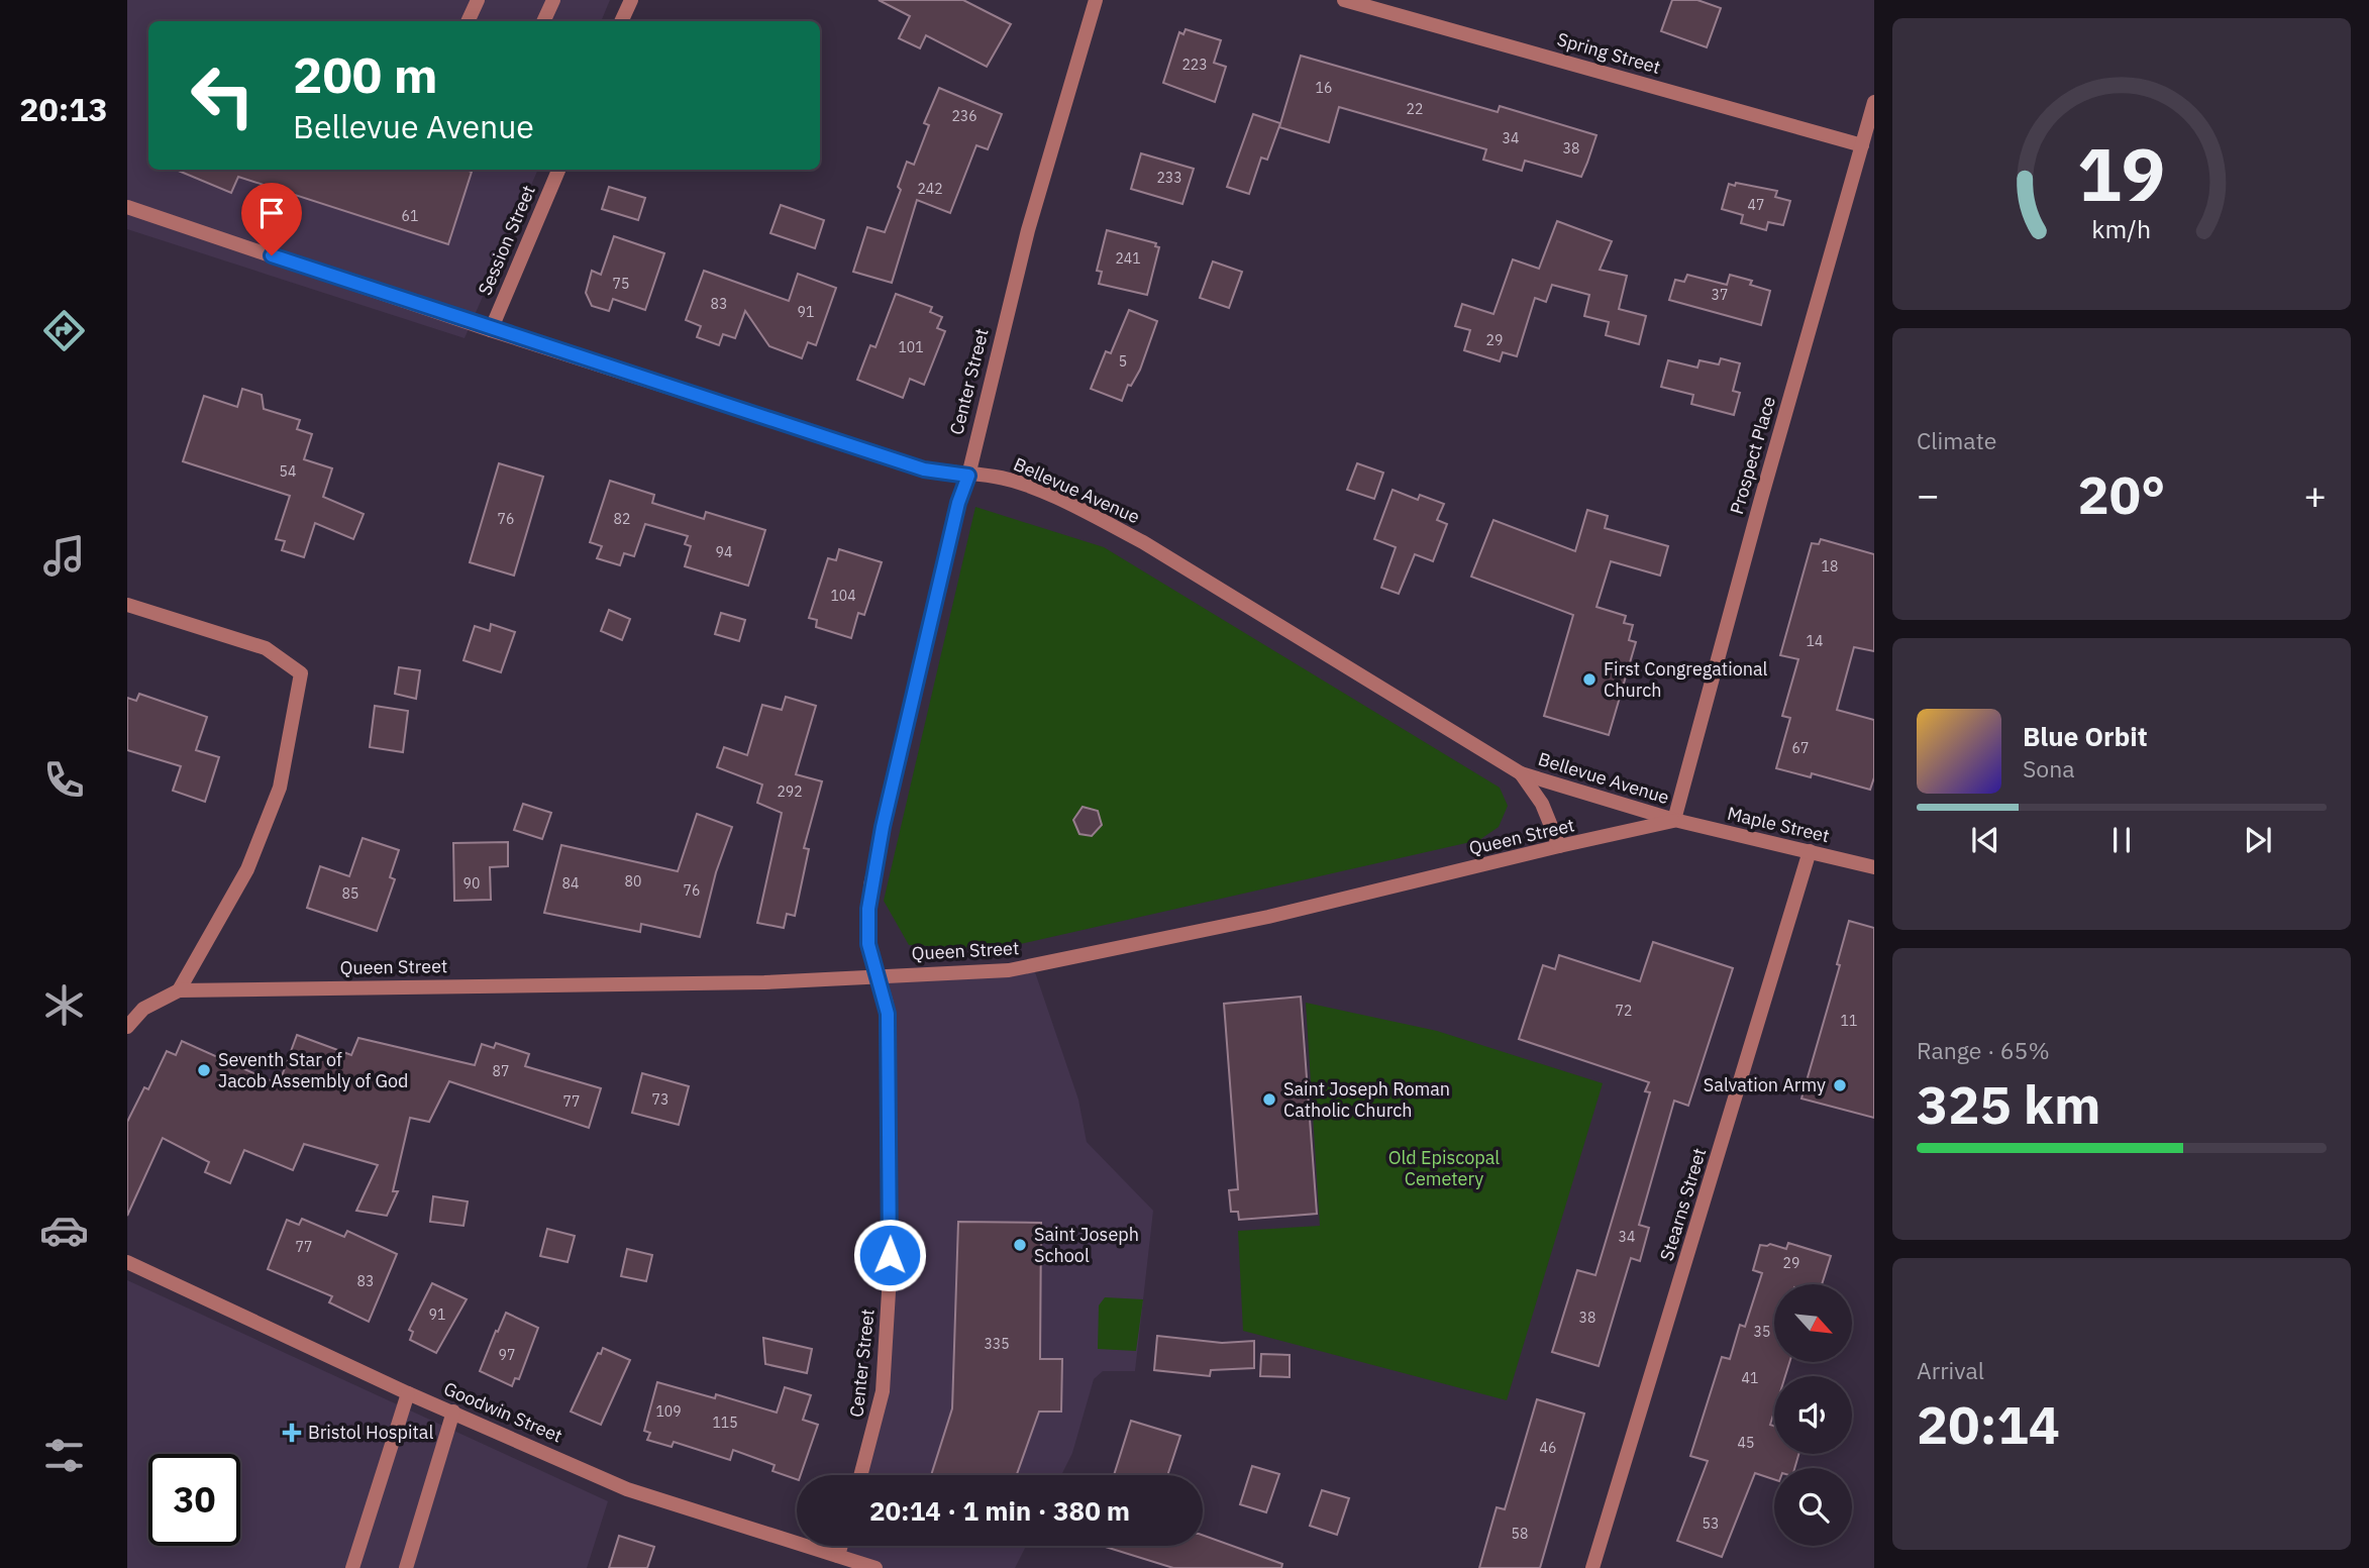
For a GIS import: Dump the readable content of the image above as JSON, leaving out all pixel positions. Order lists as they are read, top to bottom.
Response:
{
  "streets": {
    "street": [
      "Spring Street",
      "Session Street",
      "Center Street",
      "Prospect Place",
      "Bellevue Avenue",
      "Maple Street",
      "Queen Street",
      "Stearns Street",
      "Goodwin Street"
    ]
  },
  "crossings": [
    ["Spring Street", "Prospect Place"],
    ["Session Street", "Bellevue Avenue"],
    ["Center Street", "Bellevue Avenue"],
    ["Center Street", "Queen Street"],
    ["Prospect Place", "Bellevue Avenue"],
    ["Prospect Place", "Maple Street"],
    ["Prospect Place", "Queen Street"],
    ["Bellevue Avenue", "Maple Street"],
    ["Bellevue Avenue", "Queen Street"],
    ["Maple Street", "Queen Street"],
    ["Maple Street", "Stearns Street"]
  ],
  "parks": ["Old Episcopal Cemetery"],
  "places": {
    "other": [
      "First Congregational Church",
      "Seventh Star of Jacob Assembly of God",
      "Salvation Army",
      "Saint Joseph Roman Catholic Church",
      "Saint Joseph School"
    ],
    "health": ["Bristol Hospital"]
  },
  "house_numbers": [
    "223",
    "16",
    "22",
    "236",
    "34",
    "38",
    "233",
    "242",
    "47",
    "61",
    "241",
    "75",
    "37",
    "83",
    "91",
    "29",
    "101",
    "5",
    "54",
    "76",
    "82",
    "94",
    "18",
    "104",
    "14",
    "67",
    "292",
    "80",
    "90",
    "84",
    "76",
    "85",
    "72",
    "11",
    "87",
    "73",
    "77",
    "34",
    "77",
    "29",
    "83",
    "91",
    "38",
    "35",
    "335",
    "97",
    "41",
    "109",
    "115",
    "45",
    "46",
    "53",
    "58"
  ],
  "north": "bottom right",
  "page": {
    "tabs": "20:13",
    "turn": ["200 m", "Bellevue Avenue"],
    "tile": [
      "Climate",
      ["Range · 65%", "325 km"],
      ["Arrival", "20:14"]
    ],
    "heat": ["−", "20°", "+"],
    "song": ["Blue Orbit", "Sona"],
    "limit": "30",
    "trip": "20:14 · 1 min · 380 m",
    "gauge": ["19", "km/h"]
  }
}
